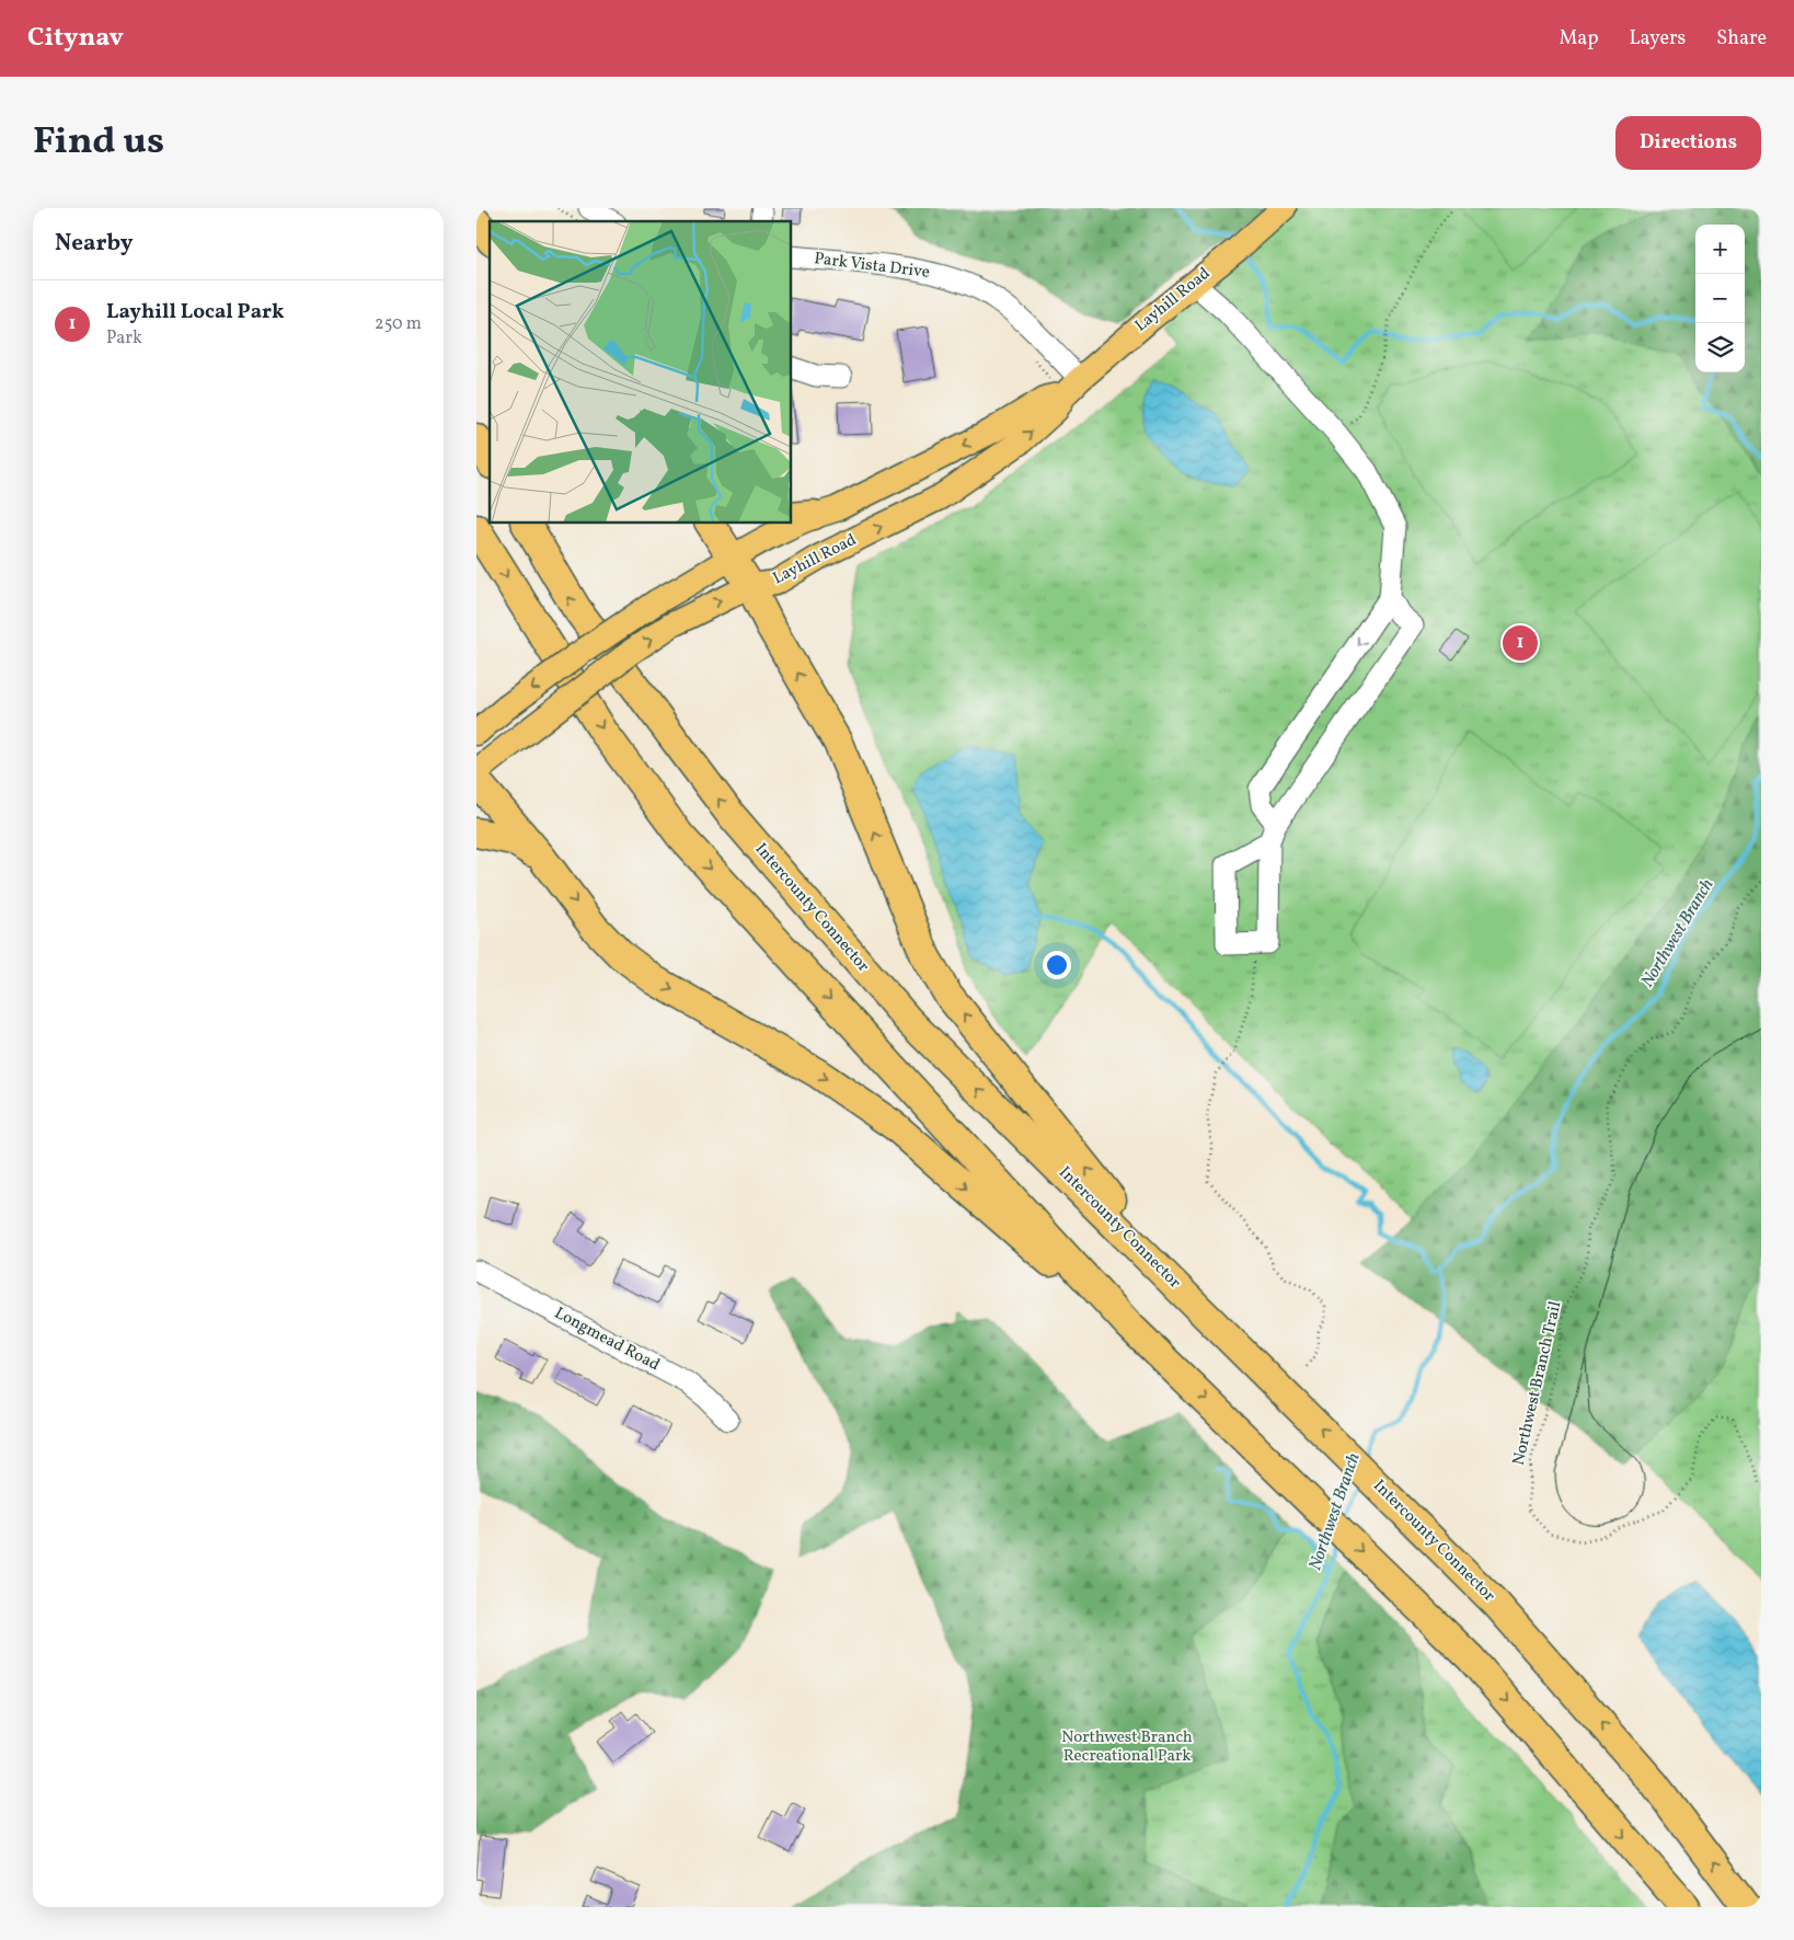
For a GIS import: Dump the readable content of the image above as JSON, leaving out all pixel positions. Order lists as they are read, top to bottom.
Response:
{
  "streets": {
    "highway": ["Intercounty Connector"],
    "main road": ["Layhill Road"],
    "street": ["Park Vista Drive", "Longmead Road"],
    "path": ["Northwest Branch Trail"]
  },
  "crossings": [
    ["Park Vista Drive", "Layhill Road"]
  ],
  "water": ["Northwest Branch"],
  "parks": ["Northwest Branch Recreational Park"],
  "page": {
    "header": "Citynav",
    "nav": ["Map", "Layers", "Share"],
    "title": "Find us",
    "buttons": "Directions",
    "heading": "Nearby",
    "map_buttons": ["+", "−"],
    "list": [
      {
        "mark": "1",
        "name": "Layhill Local Park",
        "note": "Park",
        "value": "250 m"
      }
    ],
    "pins": "1"
  }
}
